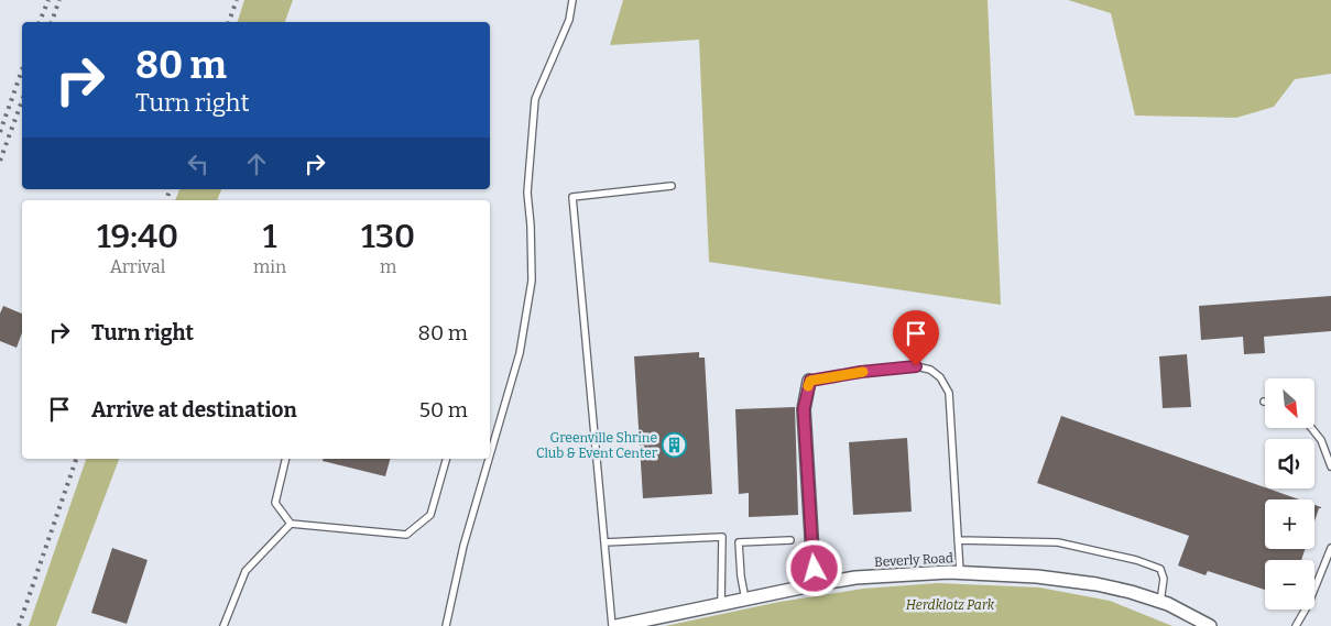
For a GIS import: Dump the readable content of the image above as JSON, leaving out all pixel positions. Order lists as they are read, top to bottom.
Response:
{
  "streets": {
    "street": ["Beverly Road"]
  },
  "parks": ["Herdklotz Park"],
  "places": {
    "building": ["Greenville Shrine Club & Event Center"]
  },
  "north": "bottom right",
  "page": {
    "turn": ["80 m", "Turn right"],
    "eta": [
      "19:40",
      "Arrival",
      "1",
      "min",
      "130",
      "m"
    ],
    "list": [
      {
        "name": "Turn right",
        "value": "80 m"
      },
      {
        "name": "Arrive at destination",
        "value": "50 m"
      }
    ],
    "map_buttons": ["+", "−"]
  }
}
